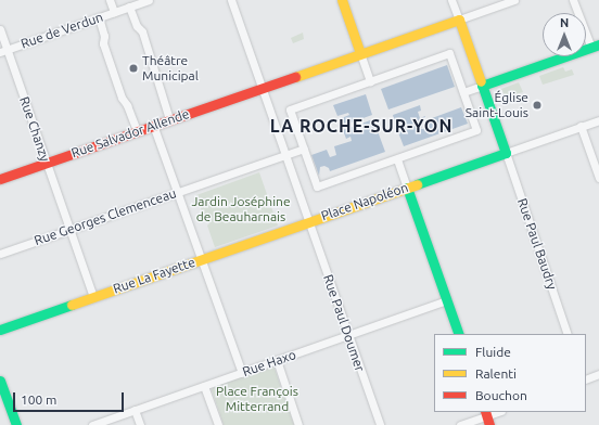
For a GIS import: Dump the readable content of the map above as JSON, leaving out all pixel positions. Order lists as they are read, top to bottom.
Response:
{
  "streets": {
    "street": [
      "Rue de Verdun",
      "Rue Chanzy",
      "Rue Salvador Allende",
      "Place Napoléon",
      "Rue Georges Clemenceau",
      "Rue Paul Baudry",
      "Rue La Fayette",
      "Rue Paul Doumer",
      "Rue Haxo"
    ]
  },
  "crossings": [
    ["Rue de Verdun", "Rue Chanzy"],
    ["Rue Chanzy", "Rue Salvador Allende"],
    ["Rue Chanzy", "Rue Georges Clemenceau"],
    ["Rue Chanzy", "Rue La Fayette"],
    ["Rue Salvador Allende", "Place Napoléon"],
    ["Place Napoléon", "Rue Georges Clemenceau"],
    ["Place Napoléon", "Rue Paul Baudry"],
    ["Place Napoléon", "Rue La Fayette"],
    ["Place Napoléon", "Rue Paul Doumer"],
    ["Rue La Fayette", "Rue Paul Doumer"],
    ["Rue Paul Doumer", "Rue Haxo"]
  ],
  "districts": ["LA ROCHE-SUR-YON"],
  "parks": ["Jardin Joséphine de Beauharnais", "Place François Mitterrand"],
  "places": ["Théâtre Municipal", "Église Saint-Louis"],
  "legend": ["Fluide", "Ralenti", "Bouchon"],
  "scale_bar": "100 m",
  "north": "top"
}
